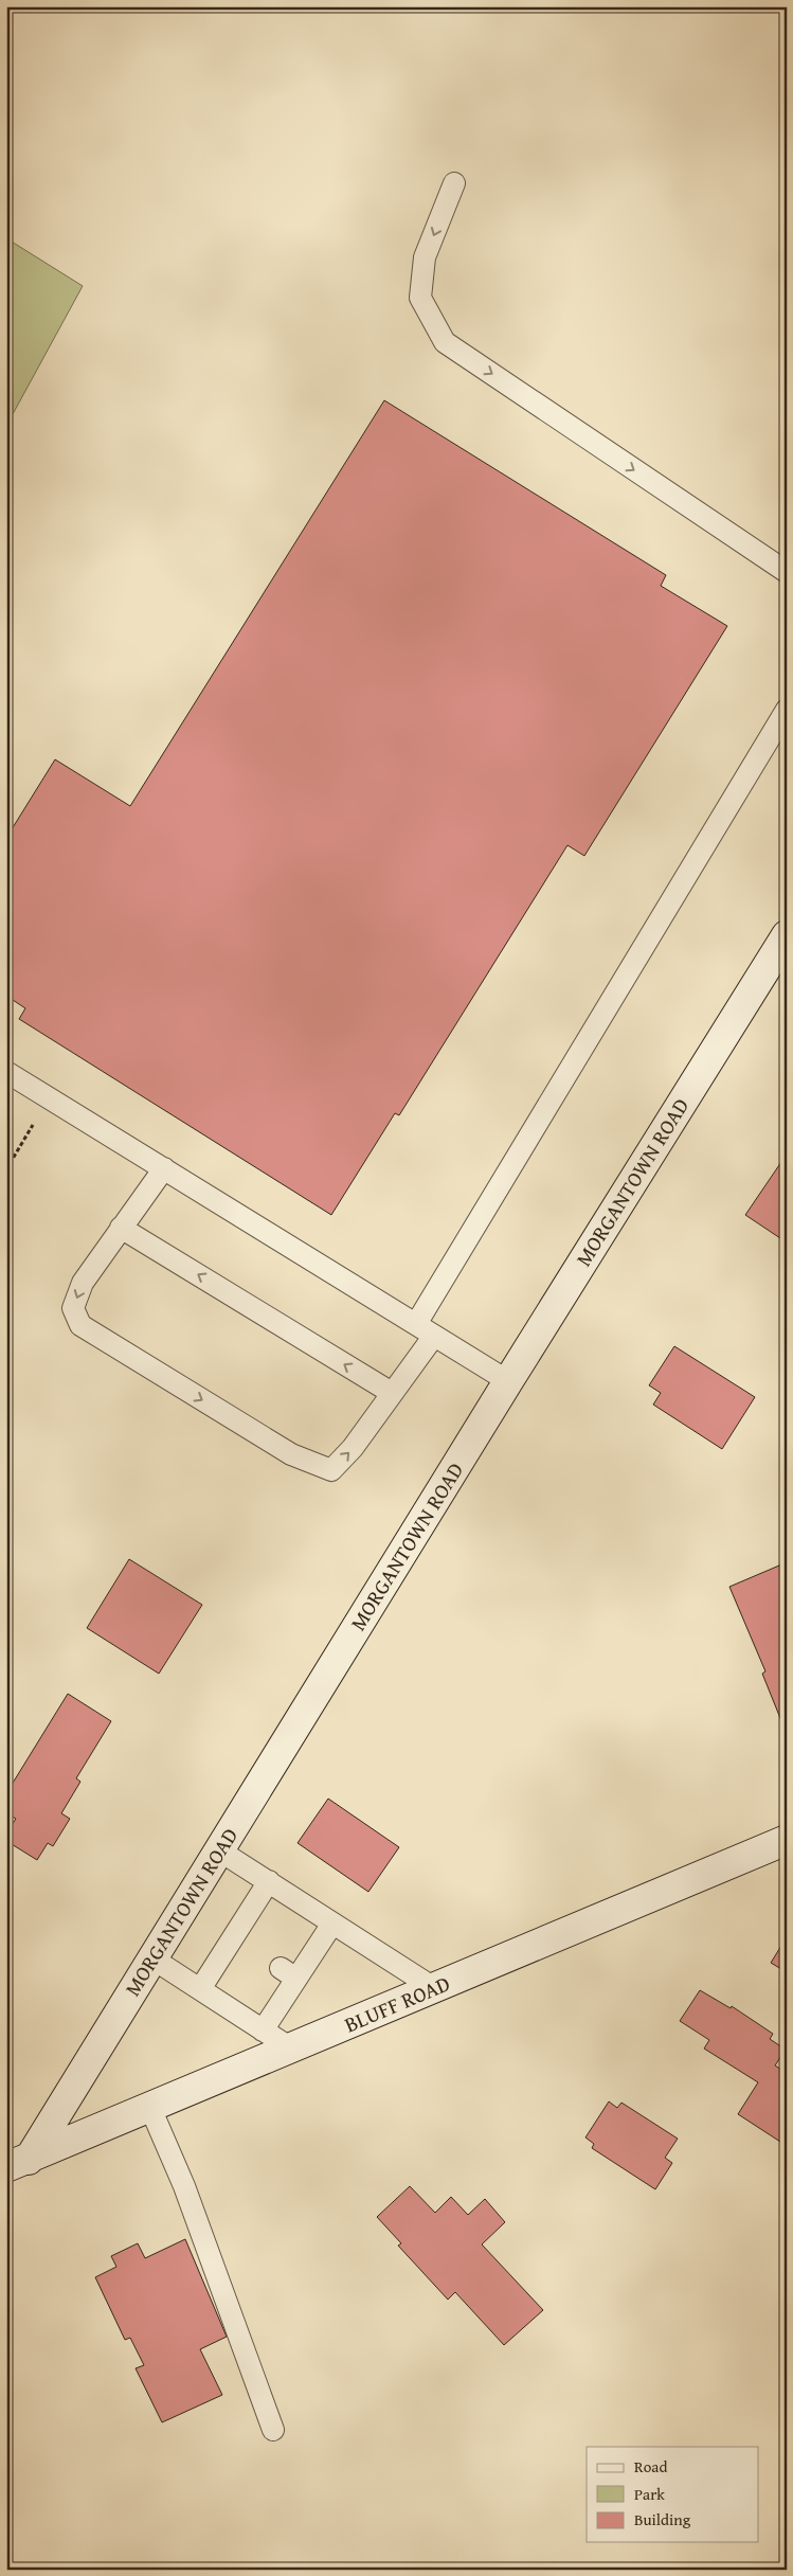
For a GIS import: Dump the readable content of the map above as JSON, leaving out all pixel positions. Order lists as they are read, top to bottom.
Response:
{
  "streets": {
    "main road": ["MORGANTOWN ROAD", "BLUFF ROAD"]
  },
  "crossings": [
    ["MORGANTOWN ROAD", "BLUFF ROAD"]
  ],
  "legend": ["Road", "Park", "Building"]
}
